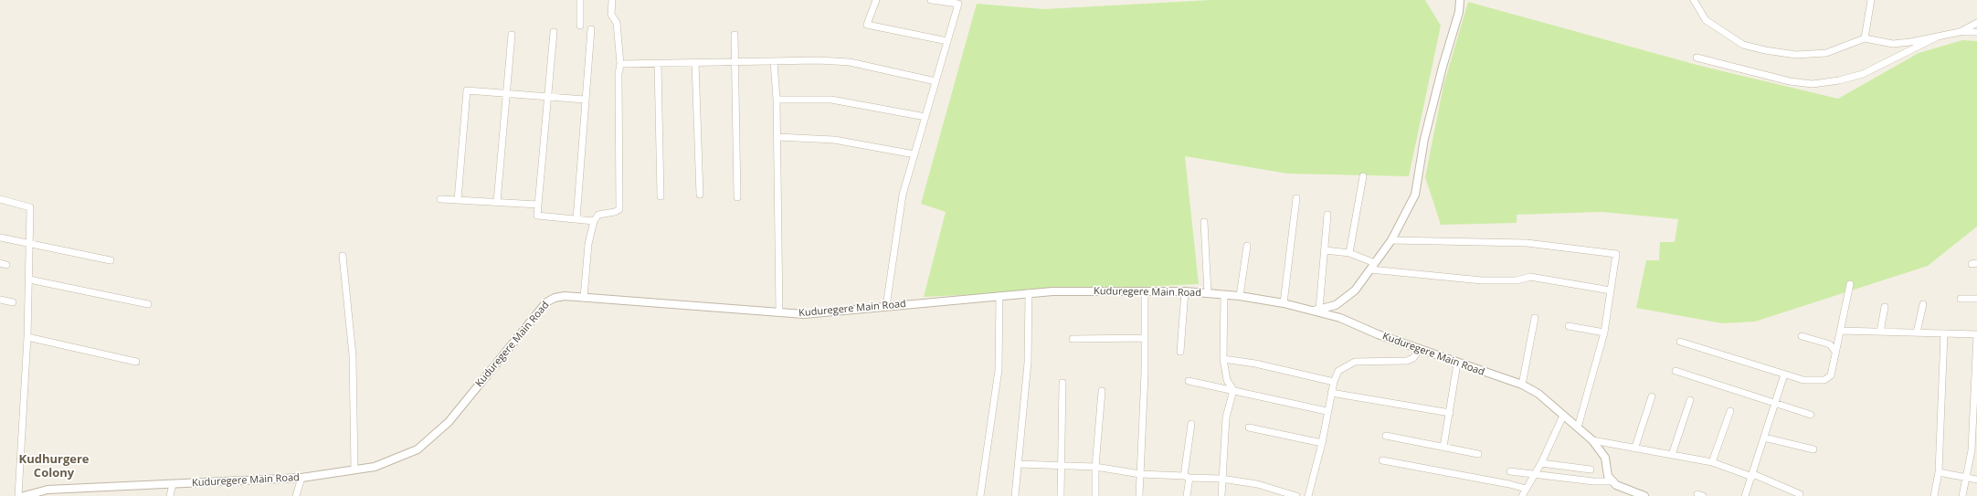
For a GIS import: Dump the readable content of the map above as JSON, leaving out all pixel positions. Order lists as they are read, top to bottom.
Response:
{
  "streets": {
    "street": ["Kuduregere Main Road"]
  },
  "districts": ["Kudhurgere Colony"]
}
